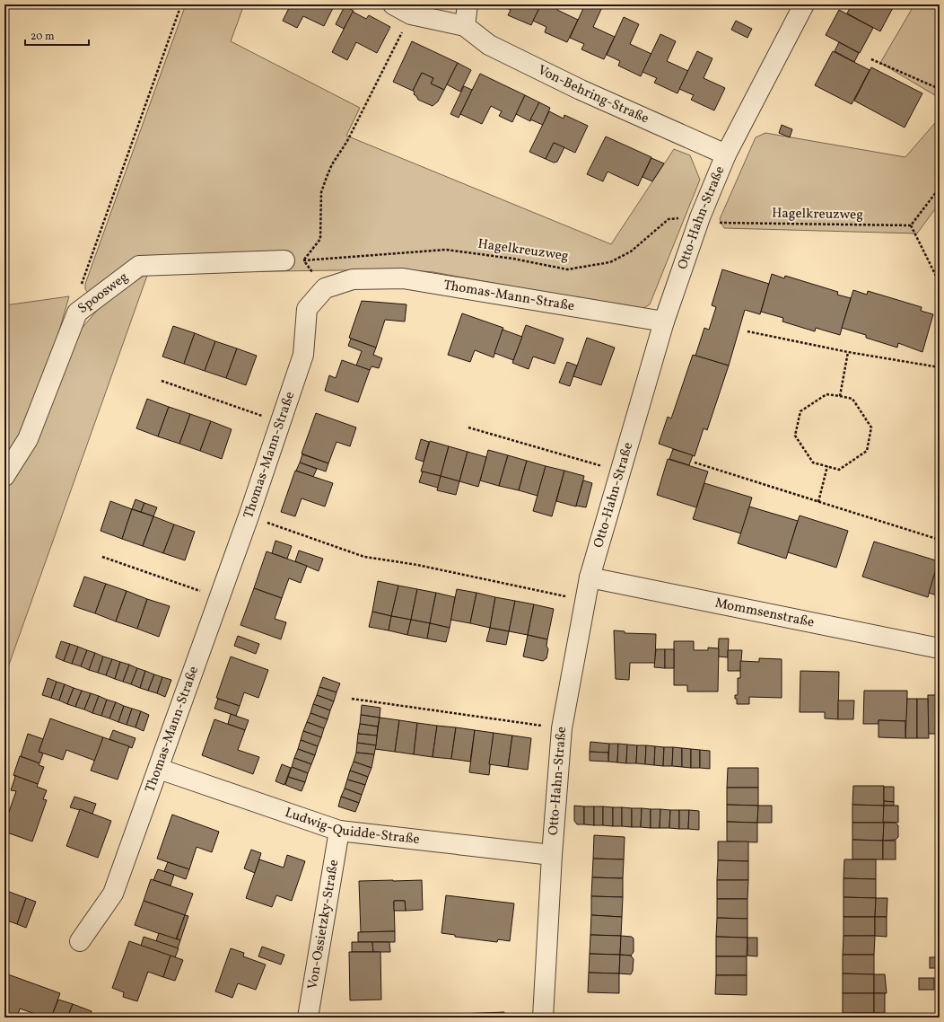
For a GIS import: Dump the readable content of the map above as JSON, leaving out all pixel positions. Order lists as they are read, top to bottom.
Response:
{
  "streets": {
    "street": [
      "Von-Behring-Straße",
      "Otto-Hahn-Straße",
      "Spoosweg",
      "Thomas-Mann-Straße",
      "Mommsenstraße",
      "Ludwig-Quidde-Straße",
      "Von-Ossietzky-Straße"
    ],
    "path": ["Hagelkreuzweg"]
  },
  "crossings": [
    ["Von-Behring-Straße", "Otto-Hahn-Straße"],
    ["Hagelkreuzweg", "Otto-Hahn-Straße"],
    ["Hagelkreuzweg", "Spoosweg"],
    ["Otto-Hahn-Straße", "Thomas-Mann-Straße"],
    ["Otto-Hahn-Straße", "Mommsenstraße"],
    ["Otto-Hahn-Straße", "Ludwig-Quidde-Straße"],
    ["Thomas-Mann-Straße", "Ludwig-Quidde-Straße"],
    ["Ludwig-Quidde-Straße", "Von-Ossietzky-Straße"]
  ],
  "scale_bar": "20 m"
}
